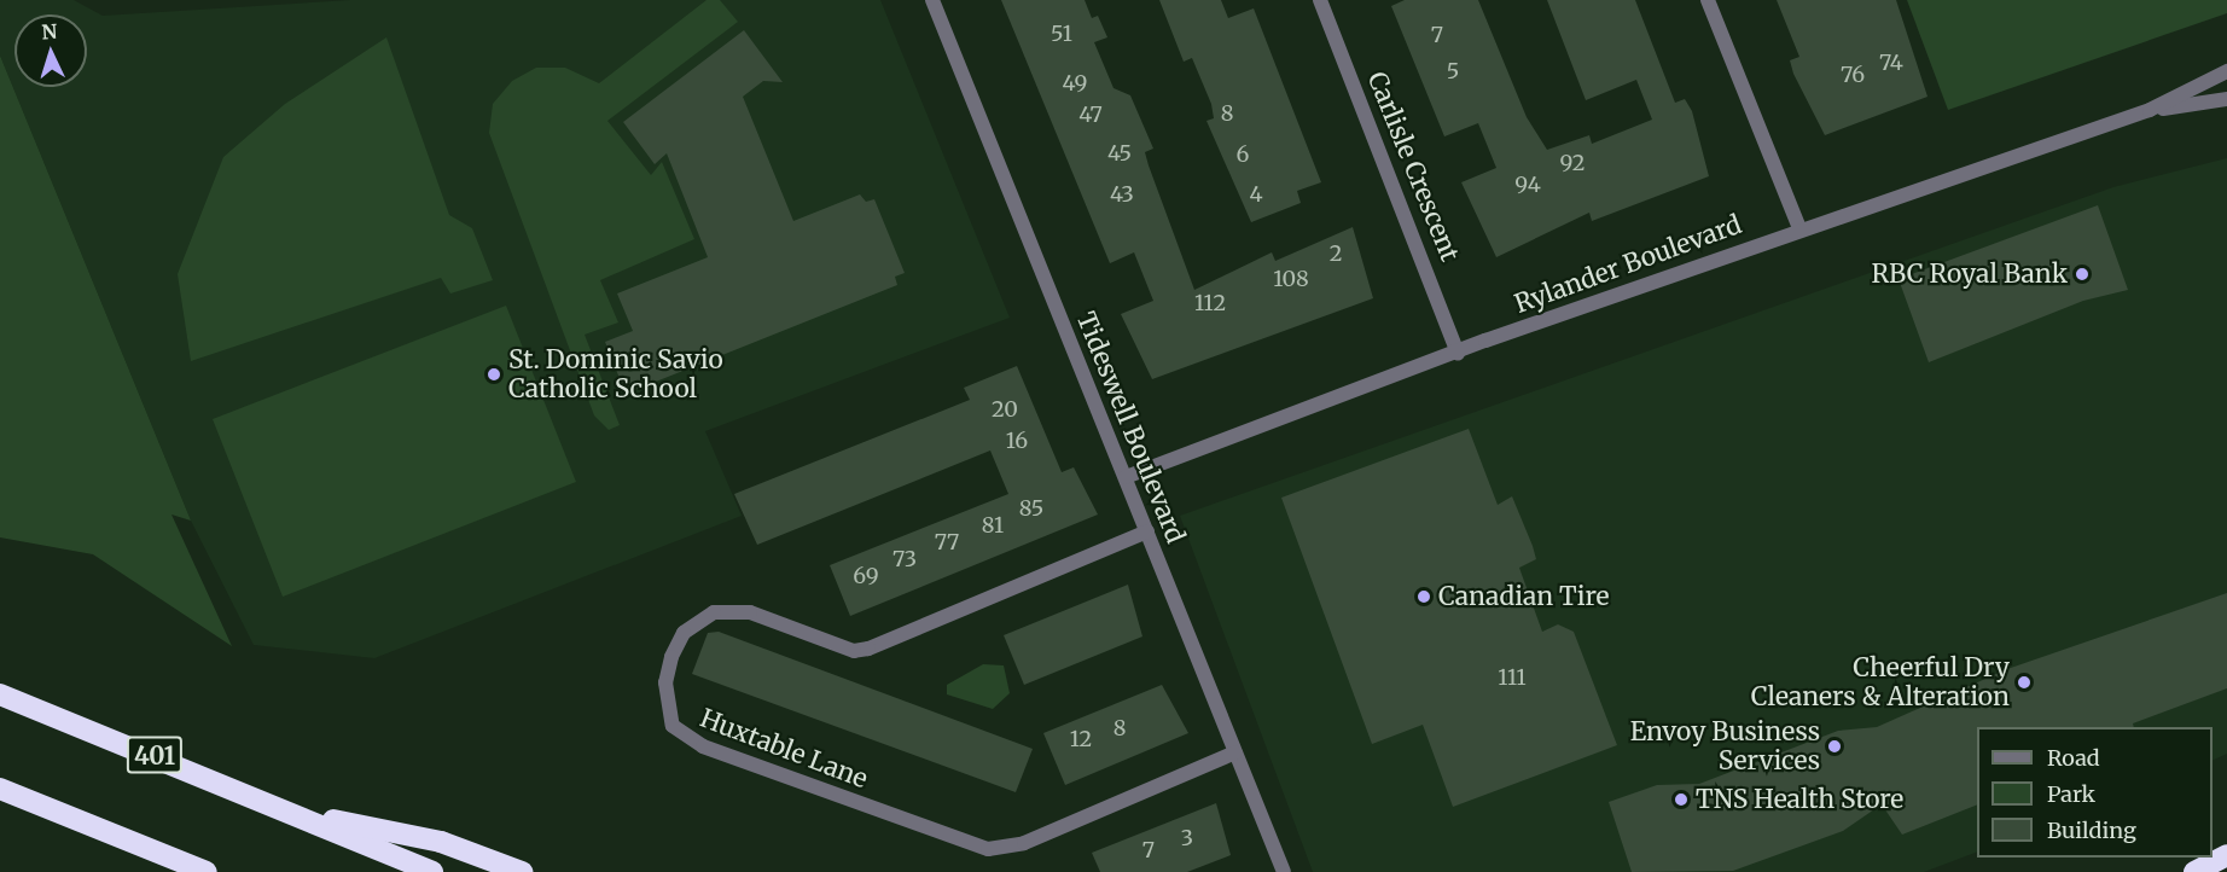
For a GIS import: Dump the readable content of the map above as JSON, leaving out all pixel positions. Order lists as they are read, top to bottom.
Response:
{
  "streets": {
    "highway": ["401"],
    "street": [
      "Carlisle Crescent",
      "Rylander Boulevard",
      "Tideswell Boulevard",
      "Huxtable Lane"
    ]
  },
  "crossings": [
    ["Carlisle Crescent", "Rylander Boulevard"],
    ["Rylander Boulevard", "Tideswell Boulevard"],
    ["Tideswell Boulevard", "Huxtable Lane"]
  ],
  "places": [
    "RBC Royal Bank",
    "St. Dominic Savio Catholic School",
    "Canadian Tire",
    "Cheerful Dry Cleaners & Alteration",
    "Envoy Business Services",
    "TNS Health Store"
  ],
  "house_numbers": [
    "51",
    "7",
    "74",
    "5",
    "76",
    "49",
    "8",
    "47",
    "45",
    "6",
    "92",
    "94",
    "43",
    "4",
    "2",
    "108",
    "112",
    "20",
    "16",
    "85",
    "81",
    "77",
    "73",
    "69",
    "111",
    "8",
    "12",
    "3",
    "7"
  ],
  "legend": ["Road", "Park", "Building"],
  "north": "top"
}
